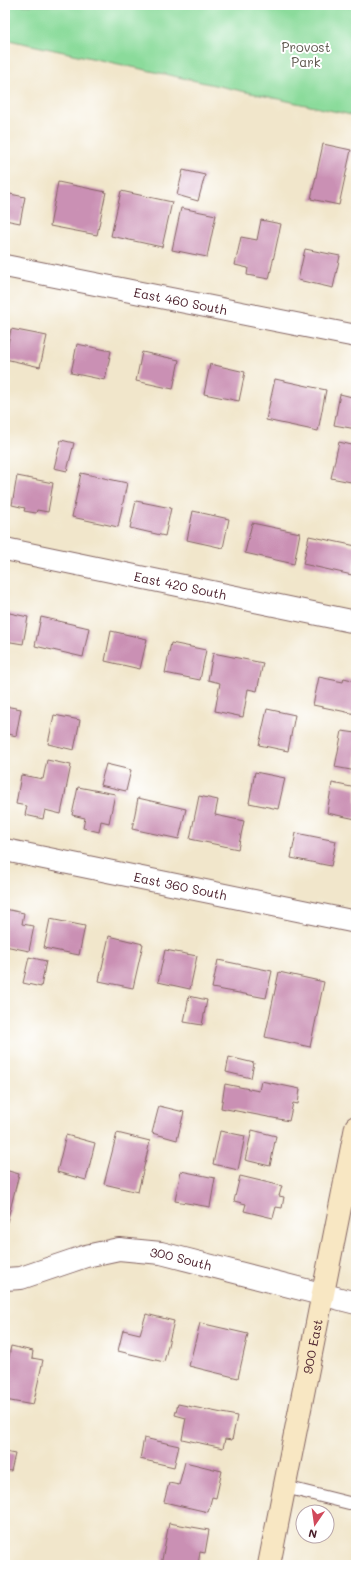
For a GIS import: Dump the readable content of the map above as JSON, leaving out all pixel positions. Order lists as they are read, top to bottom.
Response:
{
  "streets": {
    "main road": ["900 East"],
    "street": [
      "East 460 South",
      "East 420 South",
      "East 360 South",
      "300 South"
    ]
  },
  "crossings": [
    ["300 South", "900 East"]
  ],
  "parks": ["Provost Park"],
  "north": "bottom"
}
